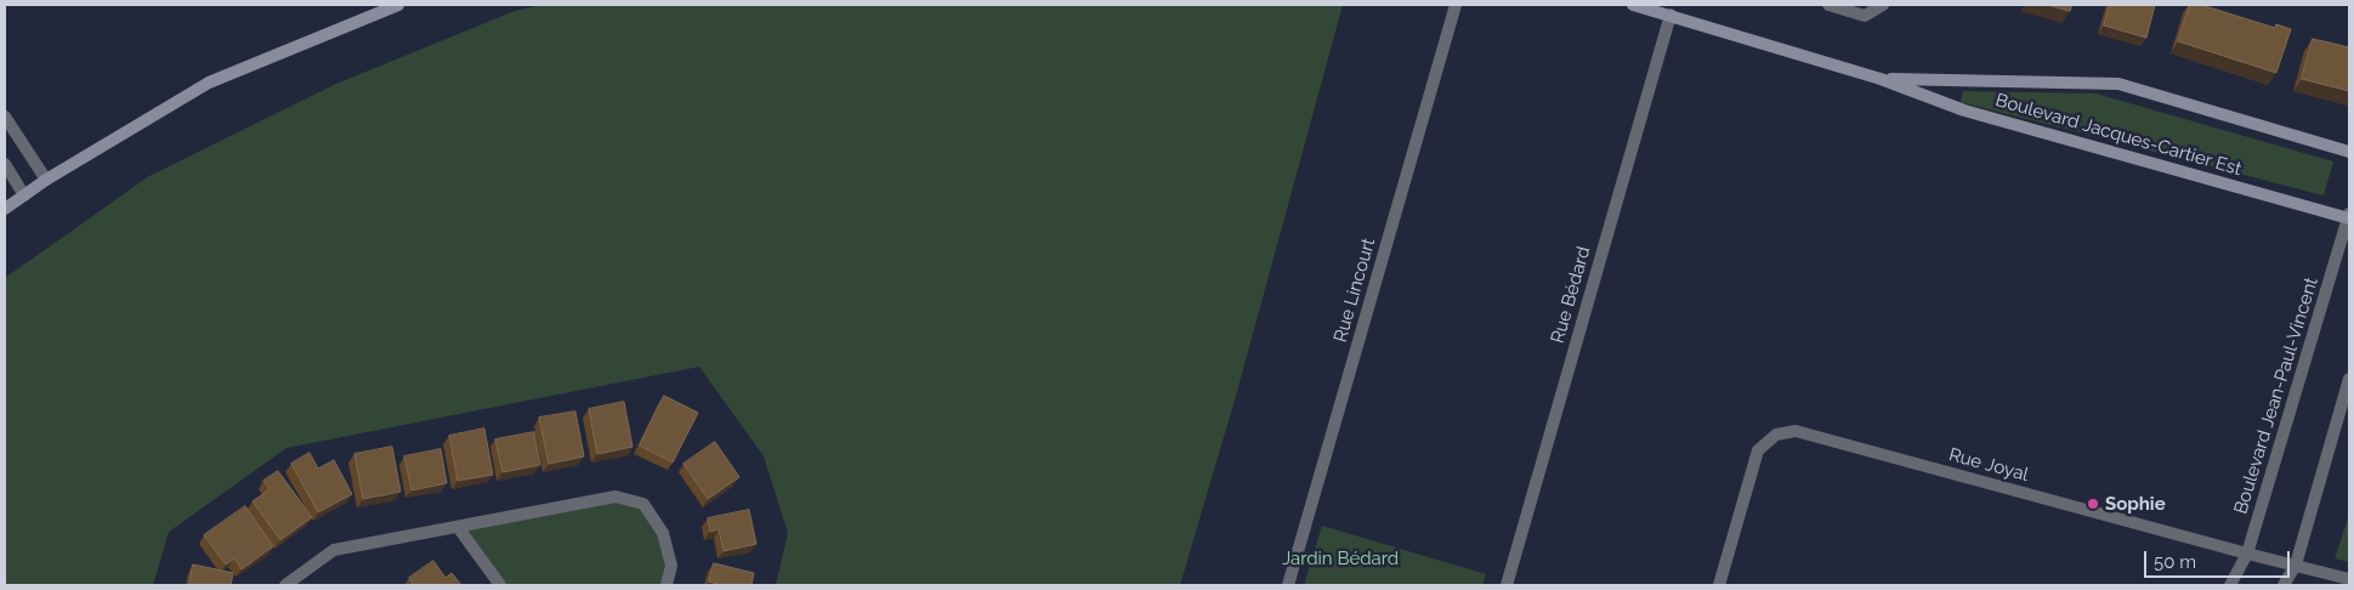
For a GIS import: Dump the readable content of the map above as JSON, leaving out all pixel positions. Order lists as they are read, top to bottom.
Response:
{
  "streets": {
    "main road": ["Boulevard Jacques-Cartier Est"],
    "street": [
      "Rue Lincourt",
      "Rue Bédard",
      "Boulevard Jean-Paul-Vincent",
      "Rue Joyal"
    ]
  },
  "crossings": [
    ["Boulevard Jacques-Cartier Est", "Rue Bédard"],
    ["Boulevard Jacques-Cartier Est", "Boulevard Jean-Paul-Vincent"],
    ["Boulevard Jean-Paul-Vincent", "Rue Joyal"]
  ],
  "parks": ["Jardin Bédard"],
  "places": ["Sophie"],
  "scale_bar": "50 m"
}
